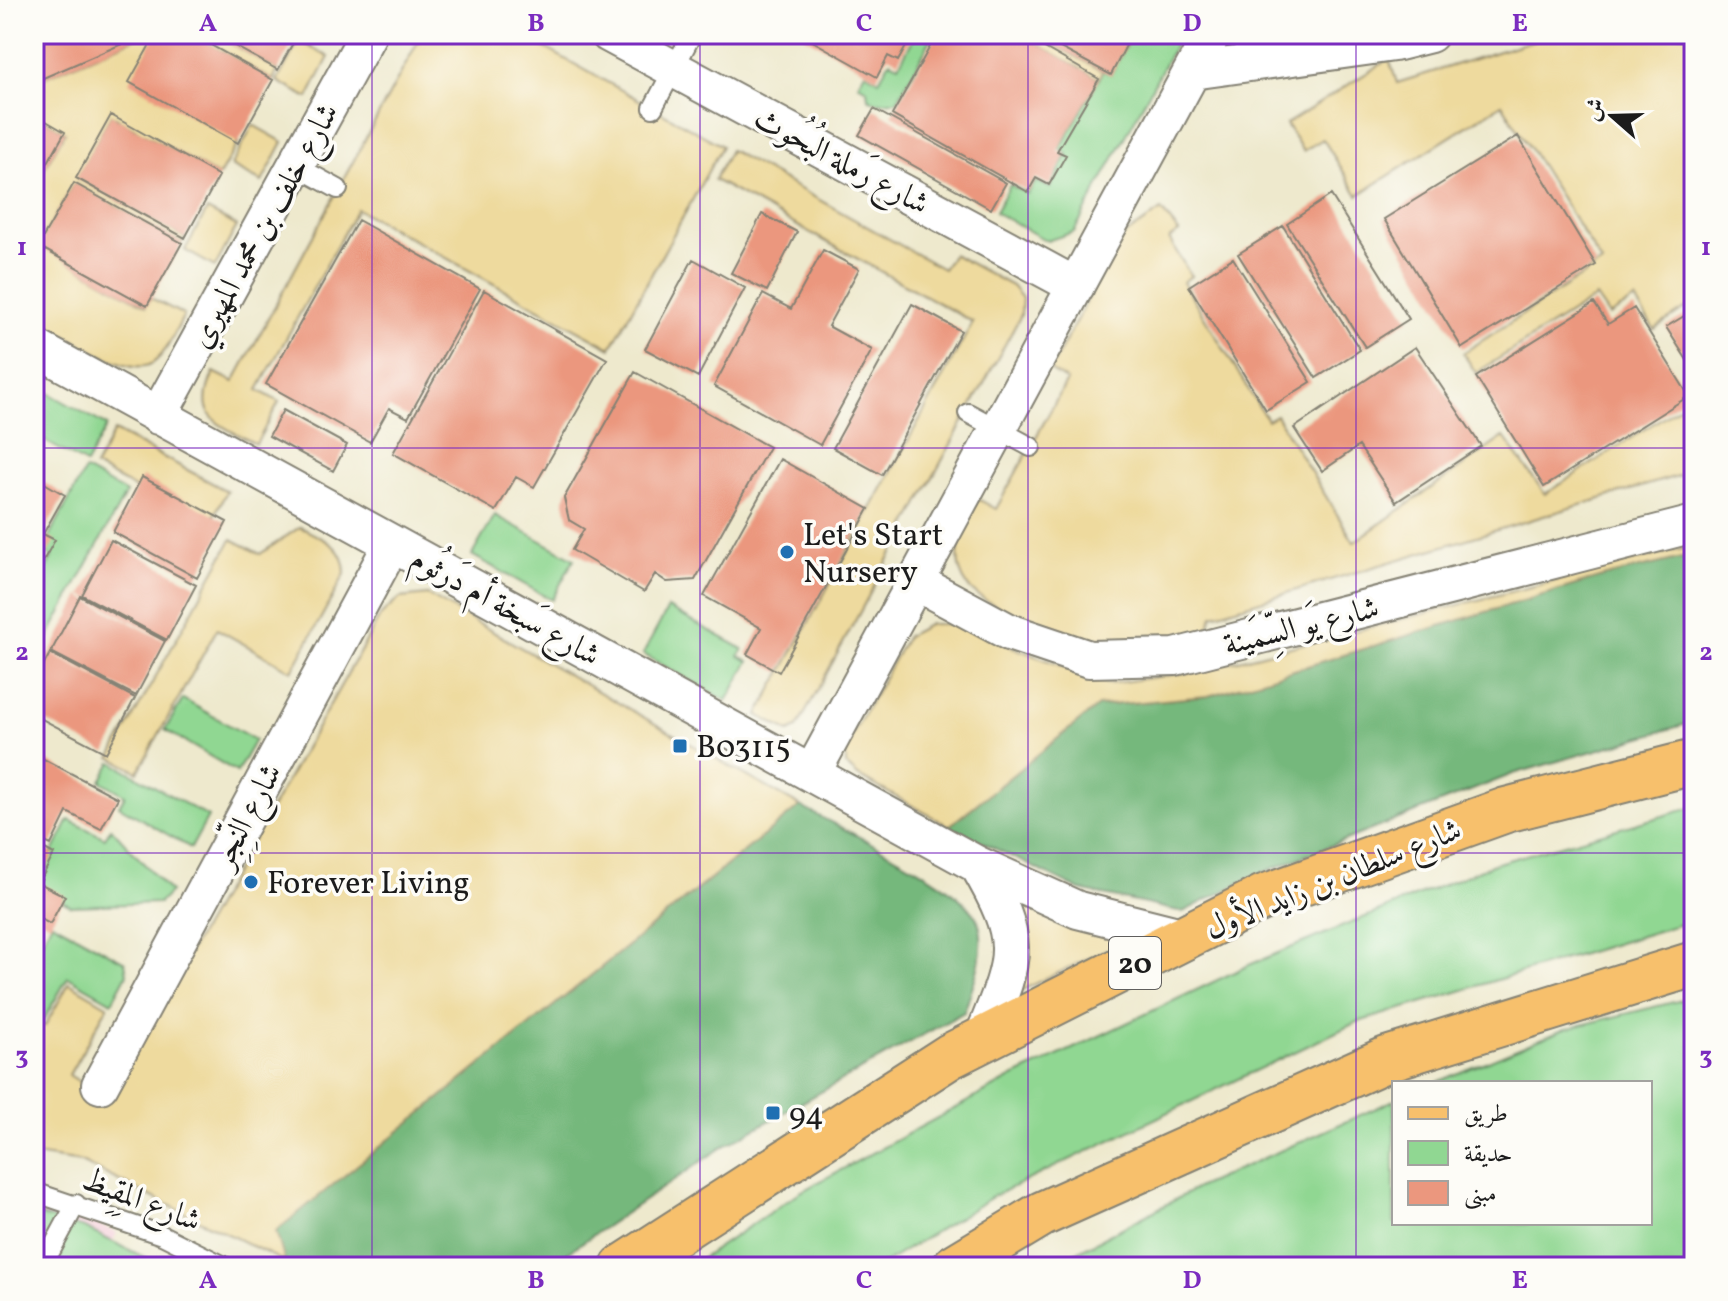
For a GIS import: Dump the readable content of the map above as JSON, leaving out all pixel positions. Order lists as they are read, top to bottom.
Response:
{
  "streets": {
    "main road": ["شارع سلطان بن زايد الأول", "20"],
    "street": [
      "شارع رَملة البُحُوث",
      "شارع خلف بن محمد المهيري",
      "شارع سَبخة أم دَرثُوم",
      "شارع يَو السِّمَينة",
      "شارع النِّجِر"
    ],
    "lane": ["شارع المِقِيظ"]
  },
  "crossings": [
    ["شارع خلف بن محمد المهيري", "شارع سَبخة أم دَرثُوم"],
    ["شارع سَبخة أم دَرثُوم", "شارع النِّجِر"],
    ["شارع سَبخة أم دَرثُوم", "شارع سلطان بن زايد الأول"]
  ],
  "places": {
    "other": ["Let's Start Nursery", "Forever Living"],
    "transit": ["B03115", "94"]
  },
  "legend": ["طريق", "حديقة", "مبنى"],
  "north": "left",
  "grid": {
    "columns": [
      "A",
      "B",
      "C",
      "D",
      "E"
    ],
    "rows": ["1", "2", "3"]
  }
}
